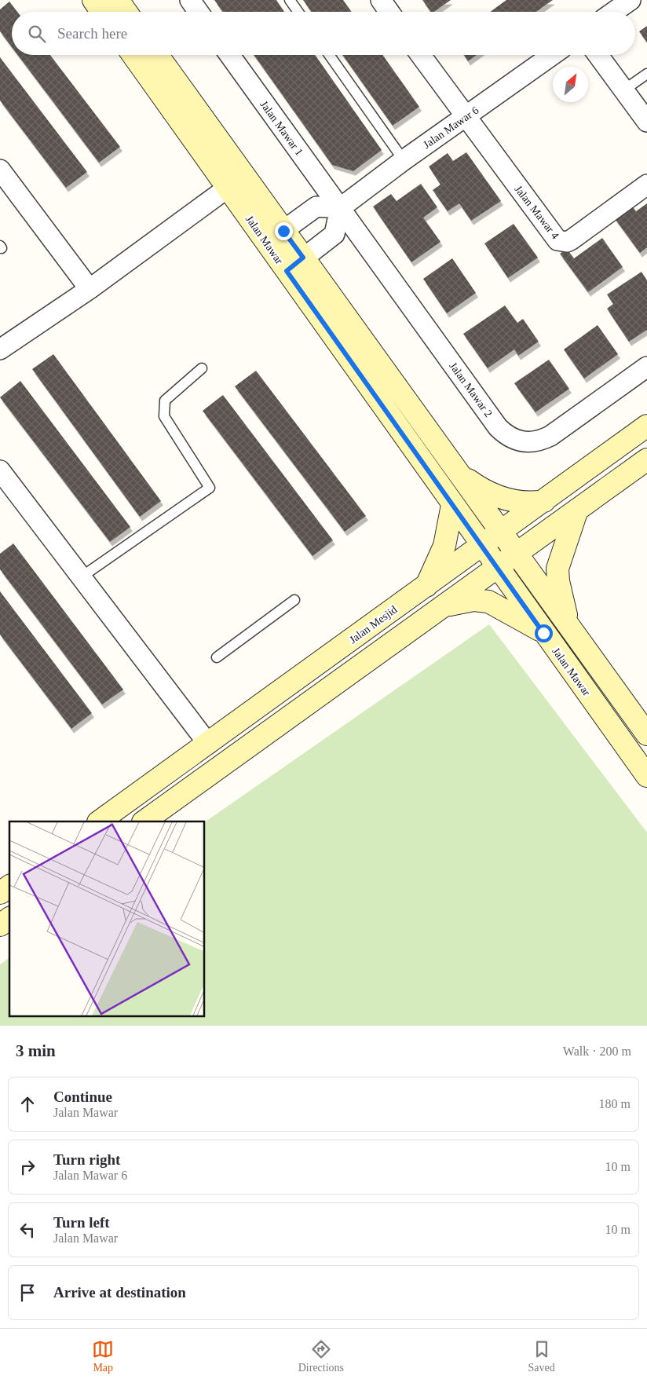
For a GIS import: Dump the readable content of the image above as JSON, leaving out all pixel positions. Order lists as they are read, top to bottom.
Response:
{
  "streets": {
    "street": [
      "Jalan Mawar 6",
      "Jalan Mawar 1",
      "Jalan Mawar 4",
      "Jalan Mawar",
      "Jalan Mawar 2",
      "Jalan Mesjid"
    ]
  },
  "crossings": [
    ["Jalan Mawar 6", "Jalan Mawar 1"],
    ["Jalan Mawar 6", "Jalan Mawar 4"],
    ["Jalan Mawar 6", "Jalan Mawar 2"],
    ["Jalan Mawar 1", "Jalan Mawar 2"],
    ["Jalan Mawar", "Jalan Mesjid"]
  ],
  "north": "top right",
  "page": {
    "search": "Search here",
    "heading": ["3 min", "Walk · 200 m"],
    "list": [
      ["Continue", "Jalan Mawar", "180 m"],
      ["Turn right", "Jalan Mawar 6", "10 m"],
      ["Turn left", "Jalan Mawar", "10 m"],
      "Arrive at destination"
    ],
    "nav": ["Map", "Directions", "Saved"]
  }
}
